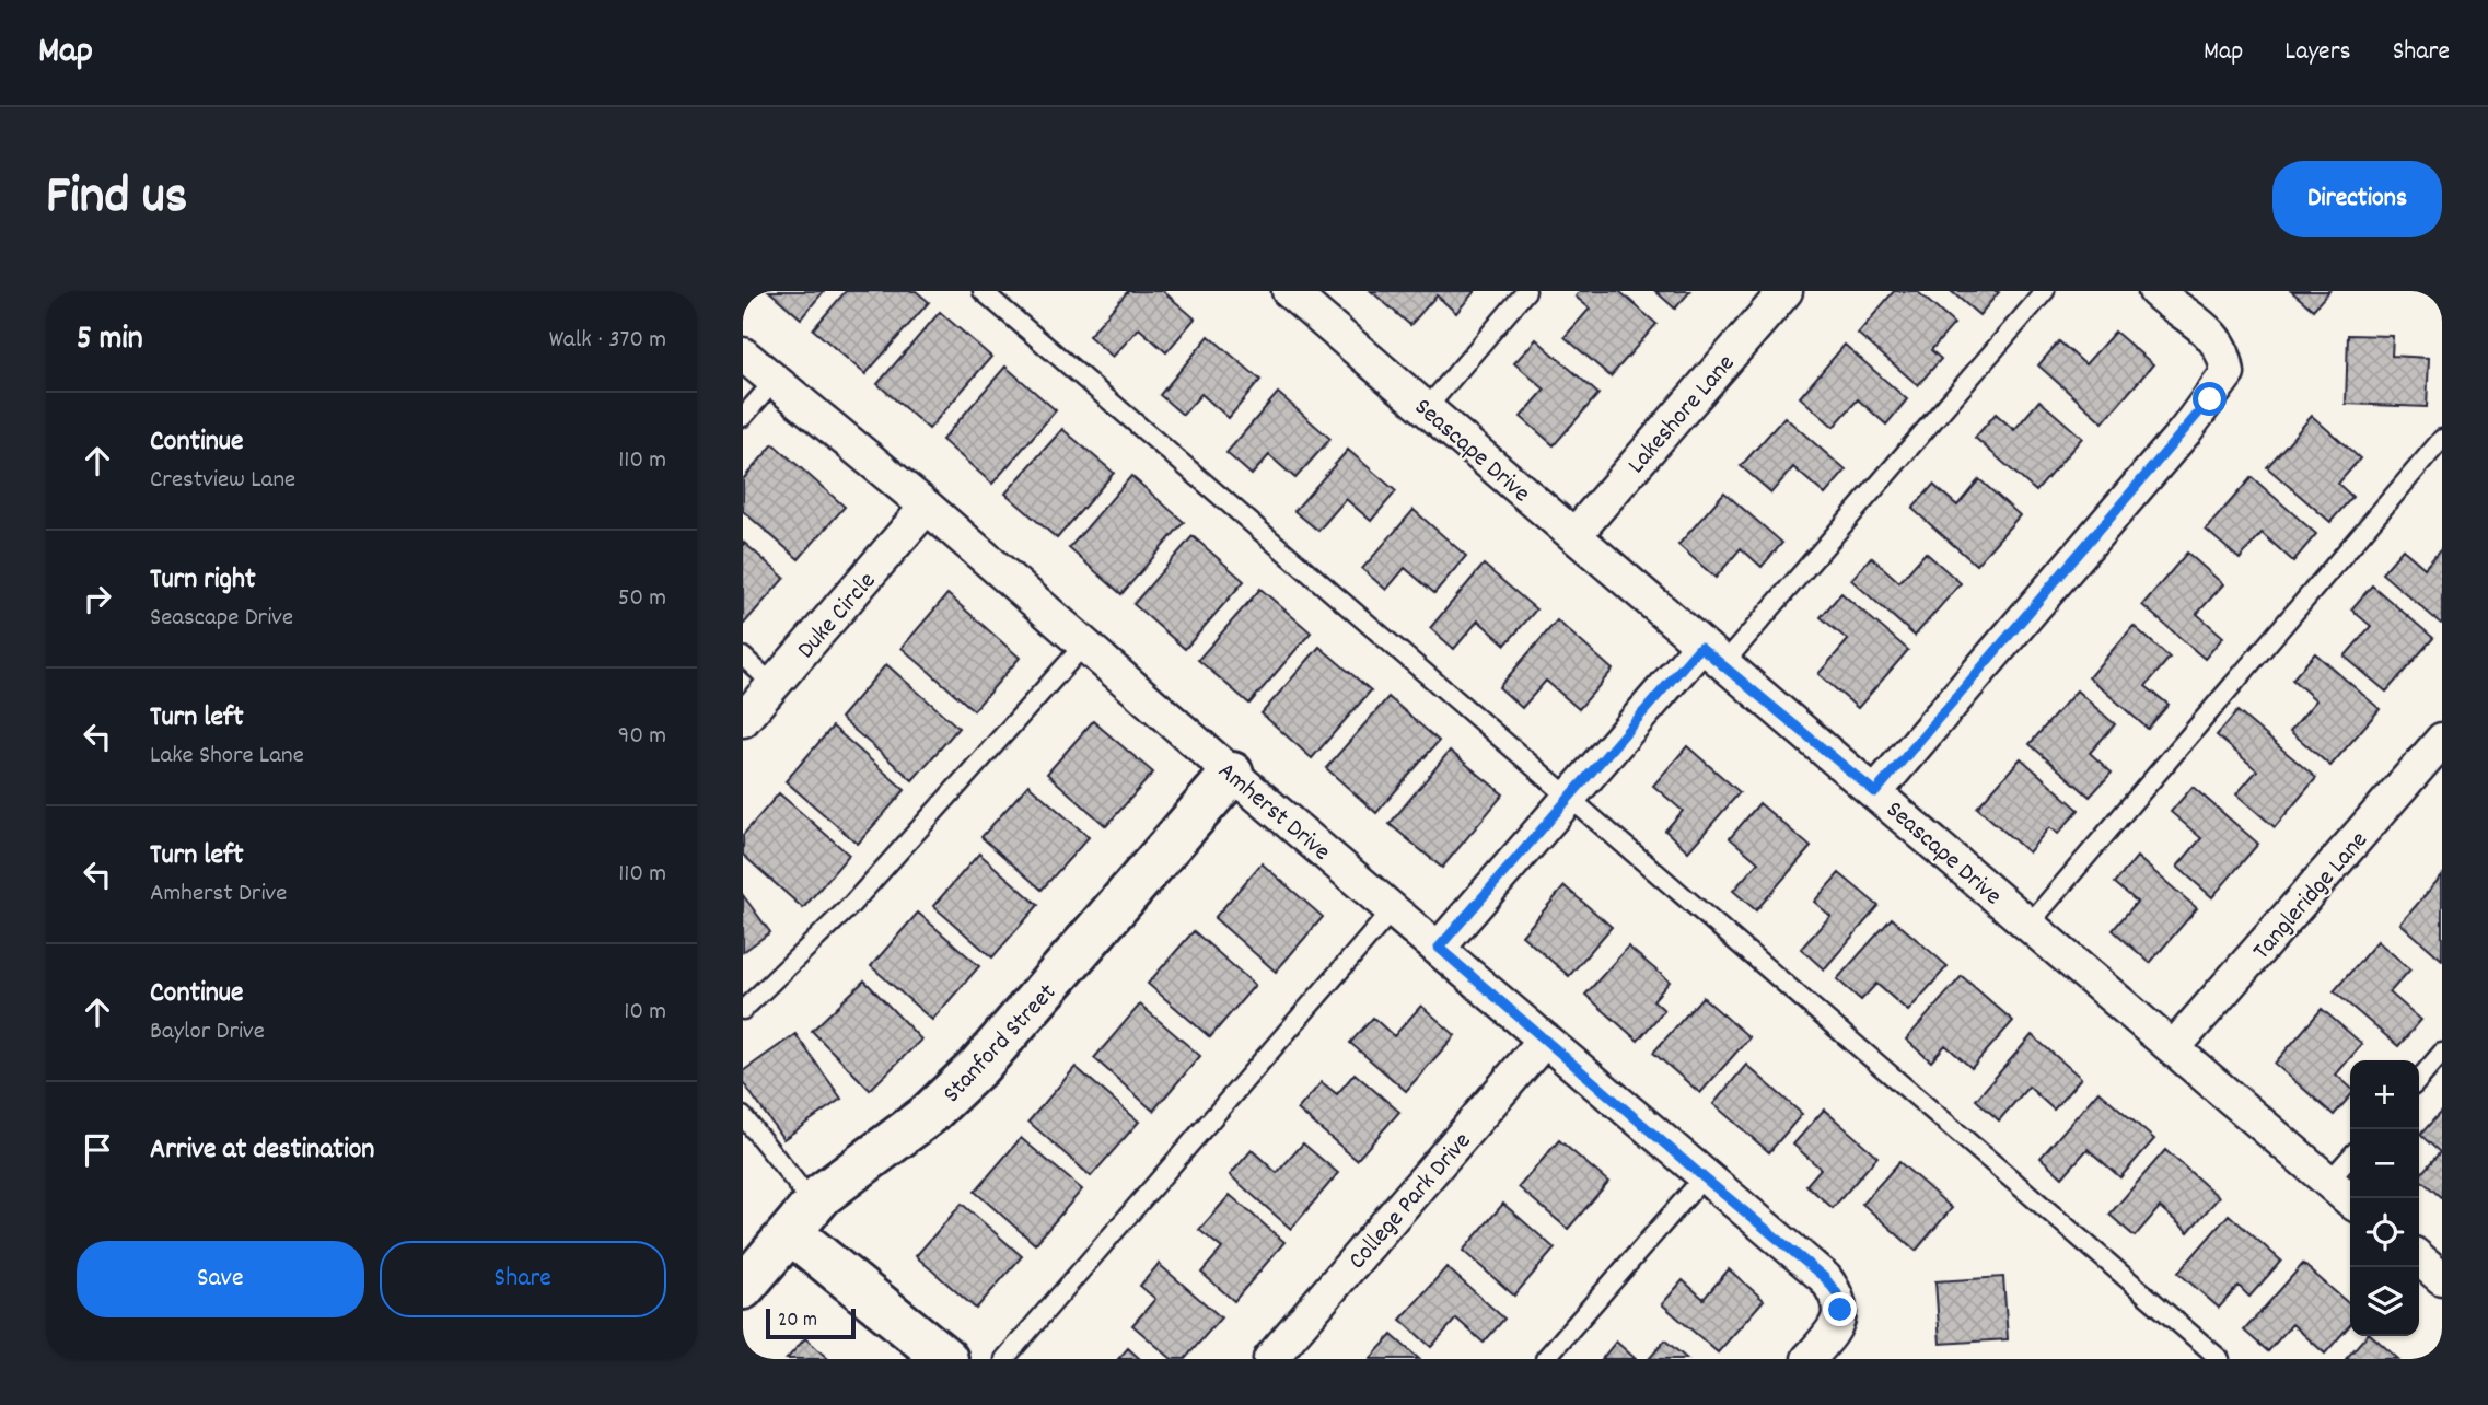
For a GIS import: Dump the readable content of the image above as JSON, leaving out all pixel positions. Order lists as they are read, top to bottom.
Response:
{
  "streets": {
    "street": [
      "Lakeshore Lane",
      "Seascape Drive",
      "Duke Circle",
      "Amherst Drive",
      "Tangleridge Lane",
      "Stanford Street",
      "College Park Drive"
    ]
  },
  "crossings": [
    ["Lakeshore Lane", "Seascape Drive"],
    ["Seascape Drive", "Tangleridge Lane"],
    ["Duke Circle", "Amherst Drive"],
    ["Amherst Drive", "Stanford Street"],
    ["Amherst Drive", "College Park Drive"]
  ],
  "scale_bar": "20 m",
  "page": {
    "header": "Map",
    "nav": ["Map", "Layers", "Share"],
    "title": "Find us",
    "buttons": [
      "Directions",
      ["Save", "Share"]
    ],
    "heading": ["5 min", "Walk · 370 m"],
    "list": [
      ["Continue", "Crestview Lane", "110 m"],
      ["Turn right", "Seascape Drive", "50 m"],
      ["Turn left", "Lake Shore Lane", "90 m"],
      ["Turn left", "Amherst Drive", "110 m"],
      ["Continue", "Baylor Drive", "10 m"],
      "Arrive at destination"
    ],
    "map_buttons": ["+", "−"],
    "scale": "20 m"
  }
}
